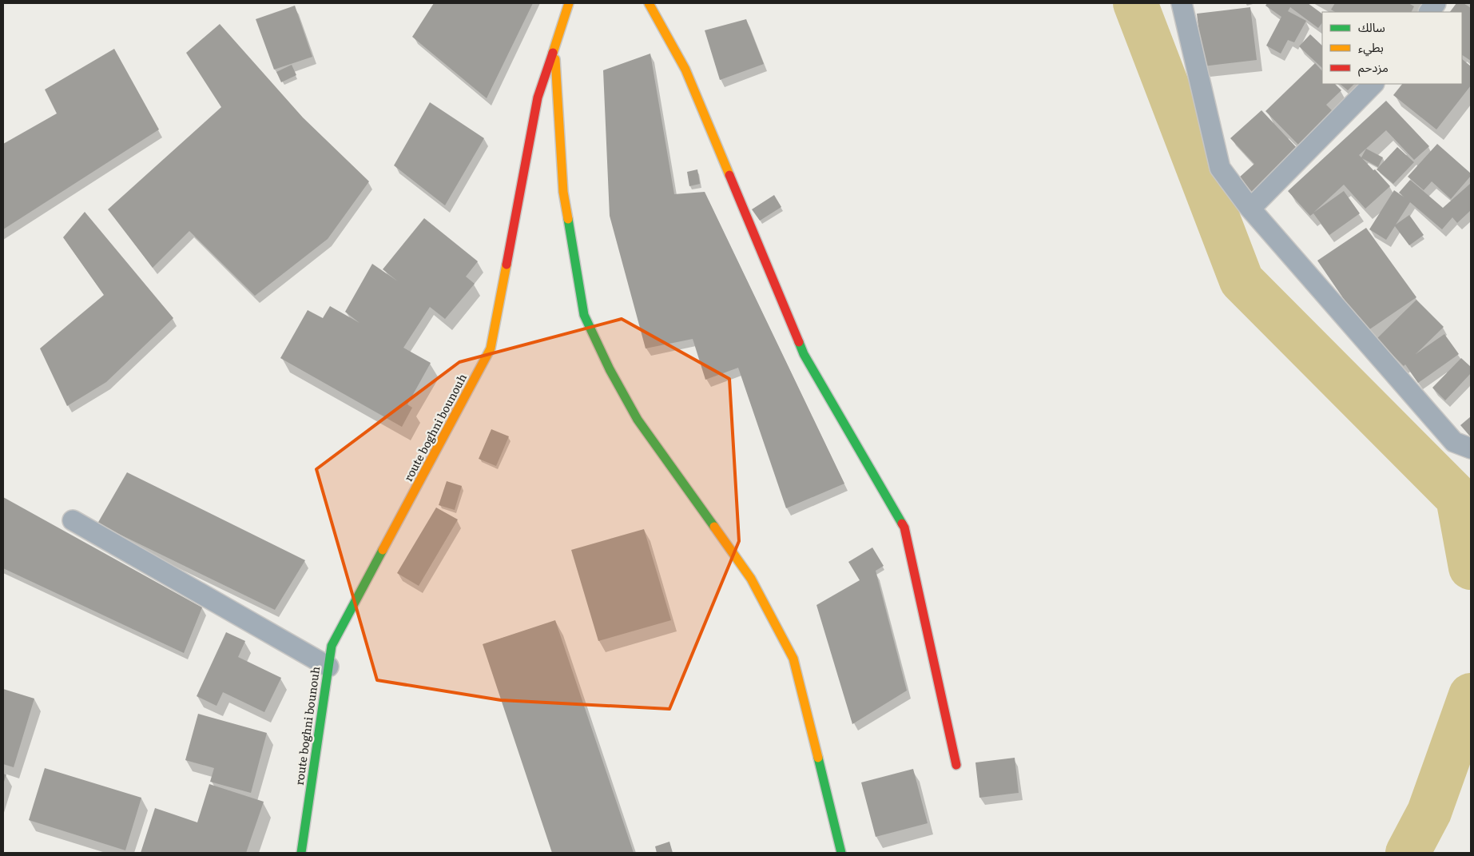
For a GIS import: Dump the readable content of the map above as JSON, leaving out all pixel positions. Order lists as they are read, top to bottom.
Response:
{
  "streets": {
    "street": ["route boghni bounouh"]
  },
  "legend": ["سالك", "بطيء", "مزدحم"]
}
